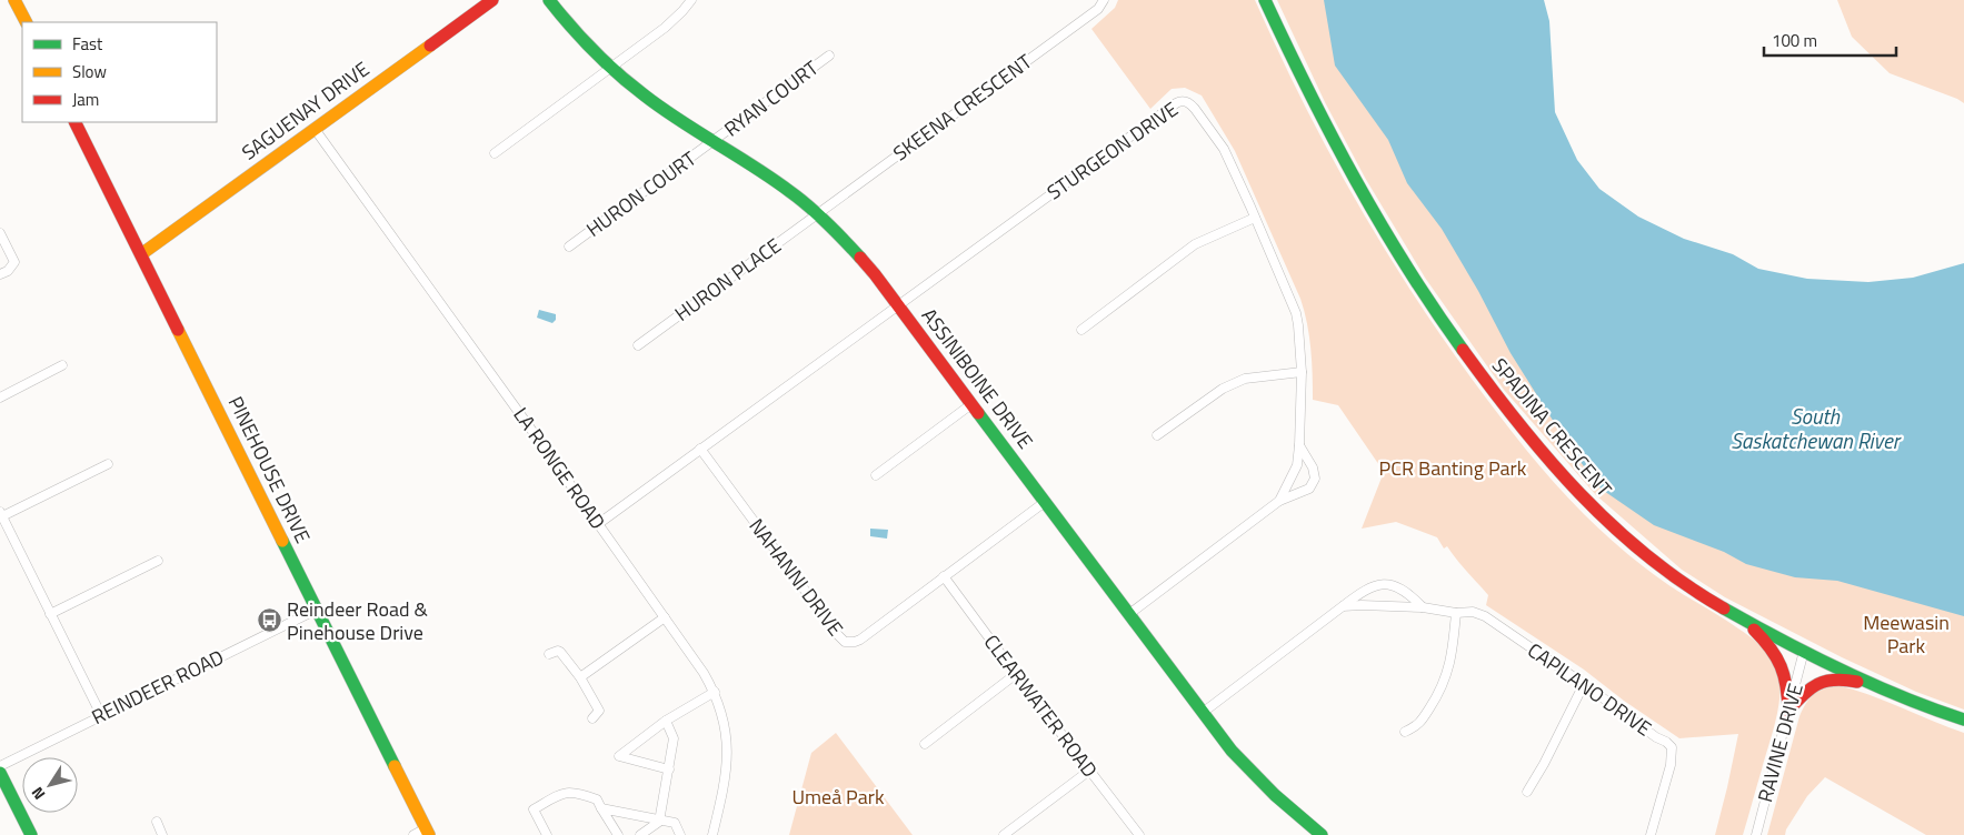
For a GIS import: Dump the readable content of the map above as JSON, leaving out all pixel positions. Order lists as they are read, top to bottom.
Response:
{
  "streets": {
    "street": [
      "RYAN COURT",
      "SKEENA CRESCENT",
      "SAGUENAY DRIVE",
      "STURGEON DRIVE",
      "HURON COURT",
      "HURON PLACE",
      "ASSINIBOINE DRIVE",
      "SPADINA CRESCENT",
      "LA RONGE ROAD",
      "PINEHOUSE DRIVE",
      "NAHANNI DRIVE",
      "REINDEER ROAD",
      "CAPILANO DRIVE",
      "CLEARWATER ROAD",
      "RAVINE DRIVE"
    ]
  },
  "crossings": [
    ["RYAN COURT", "HURON COURT"],
    ["RYAN COURT", "ASSINIBOINE DRIVE"],
    ["SKEENA CRESCENT", "HURON PLACE"],
    ["SKEENA CRESCENT", "ASSINIBOINE DRIVE"],
    ["SAGUENAY DRIVE", "LA RONGE ROAD"],
    ["SAGUENAY DRIVE", "PINEHOUSE DRIVE"],
    ["STURGEON DRIVE", "ASSINIBOINE DRIVE"],
    ["HURON COURT", "ASSINIBOINE DRIVE"],
    ["HURON PLACE", "ASSINIBOINE DRIVE"],
    ["ASSINIBOINE DRIVE", "NAHANNI DRIVE"],
    ["SPADINA CRESCENT", "RAVINE DRIVE"],
    ["PINEHOUSE DRIVE", "REINDEER ROAD"],
    ["NAHANNI DRIVE", "CLEARWATER ROAD"]
  ],
  "water": ["South Saskatchewan River"],
  "parks": ["PCR Banting Park", "Meewasin Park", "Umeå Park"],
  "places": {
    "bus stop": ["Reindeer Road & Pinehouse Drive"]
  },
  "legend": ["Fast", "Slow", "Jam"],
  "scale_bar": "100 m",
  "north": "bottom left"
}
